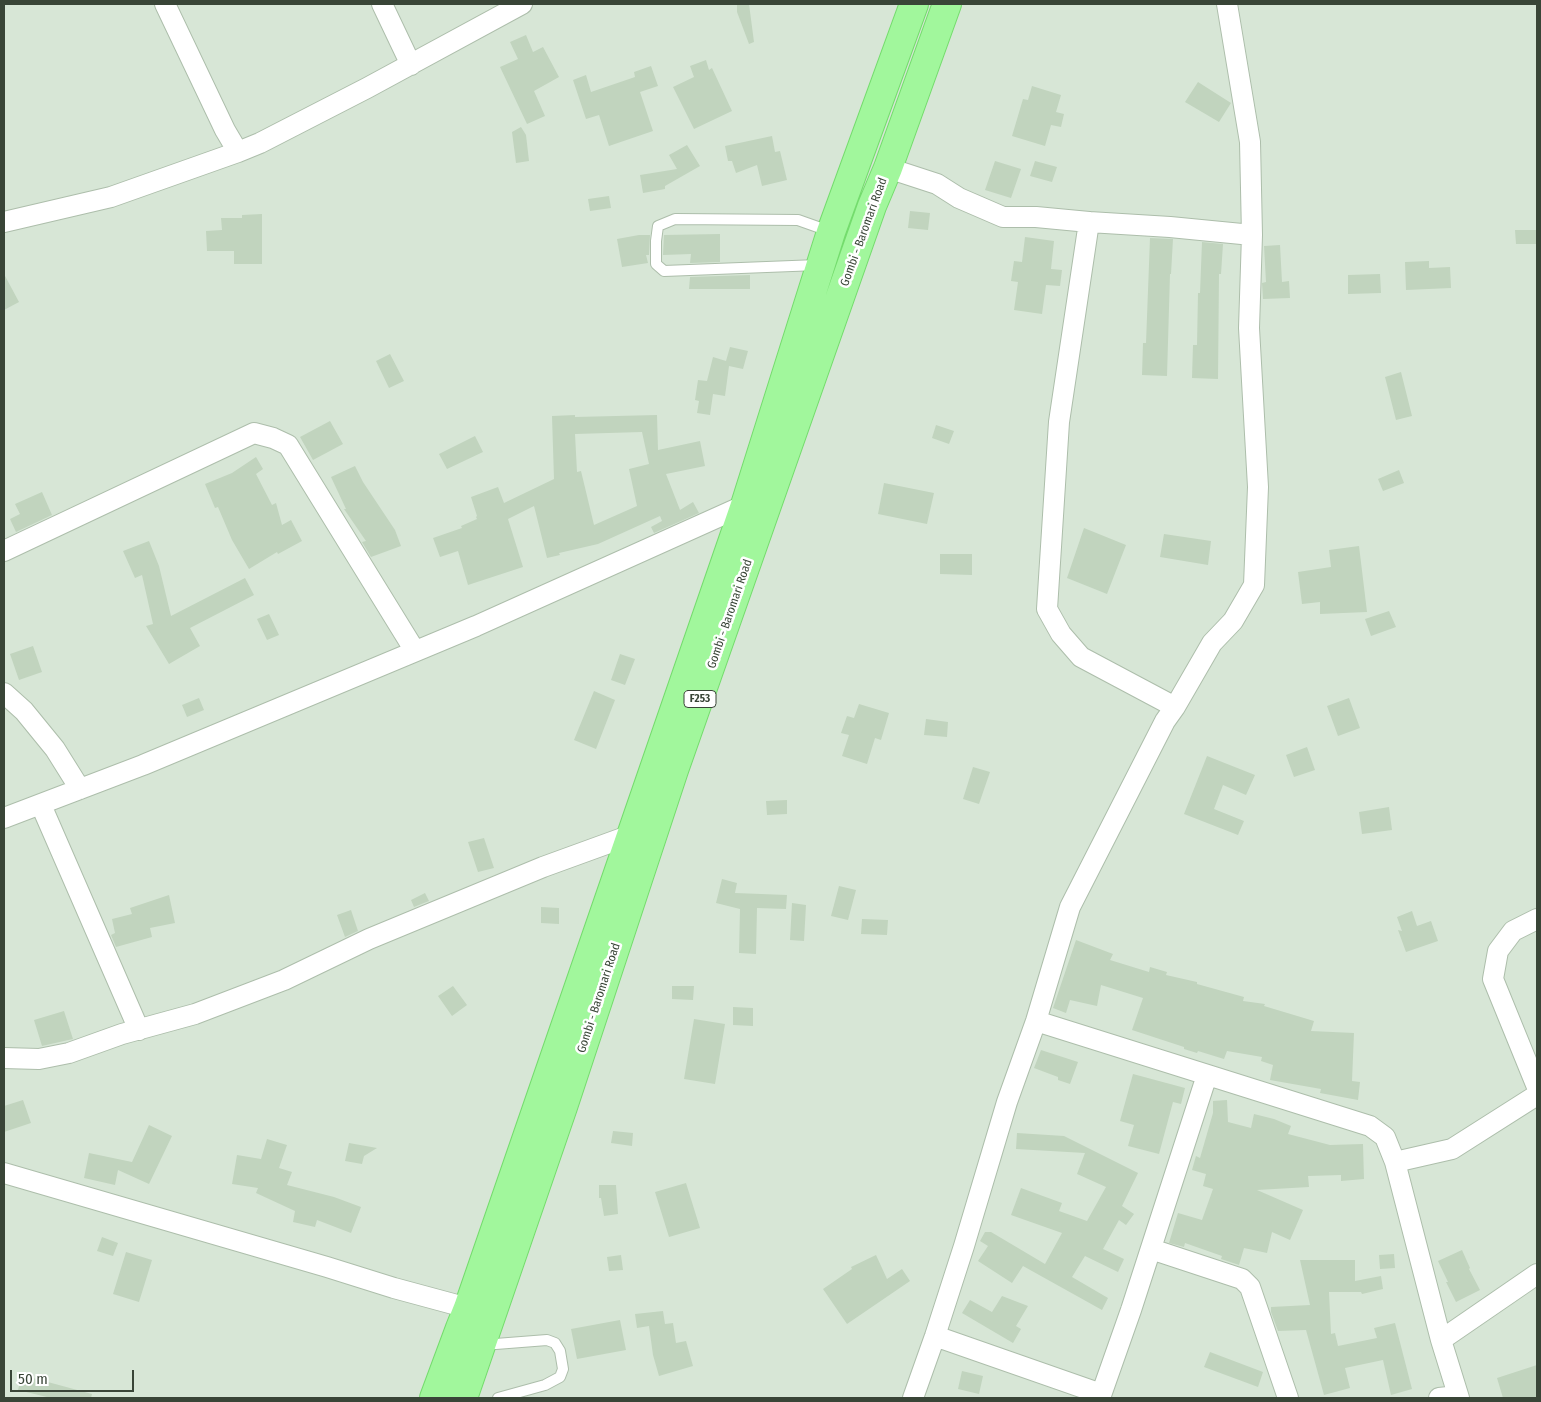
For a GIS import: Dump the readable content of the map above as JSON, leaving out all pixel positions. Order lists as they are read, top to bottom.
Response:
{
  "streets": {
    "main road": ["Gombi - Baromari Road", "F253"]
  },
  "scale_bar": "50 m"
}
